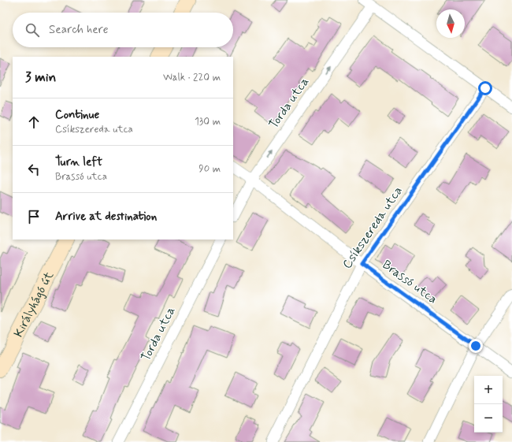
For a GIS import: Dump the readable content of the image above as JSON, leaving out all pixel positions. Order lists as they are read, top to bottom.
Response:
{
  "streets": {
    "street": [
      "Torda utca",
      "Csíkszereda utca",
      "Brassó utca",
      "Királyhágó út"
    ]
  },
  "crossings": [
    ["Torda utca", "Brassó utca"],
    ["Csíkszereda utca", "Brassó utca"]
  ],
  "one_way": ["Torda utca"],
  "north": "bottom",
  "page": {
    "search": "Search here",
    "heading": ["3 min", "Walk · 220 m"],
    "list": [
      ["Continue", "Csíkszereda utca", "130 m"],
      ["Turn left", "Brassó utca", "90 m"],
      "Arrive at destination"
    ],
    "map_buttons": ["+", "−"]
  }
}
